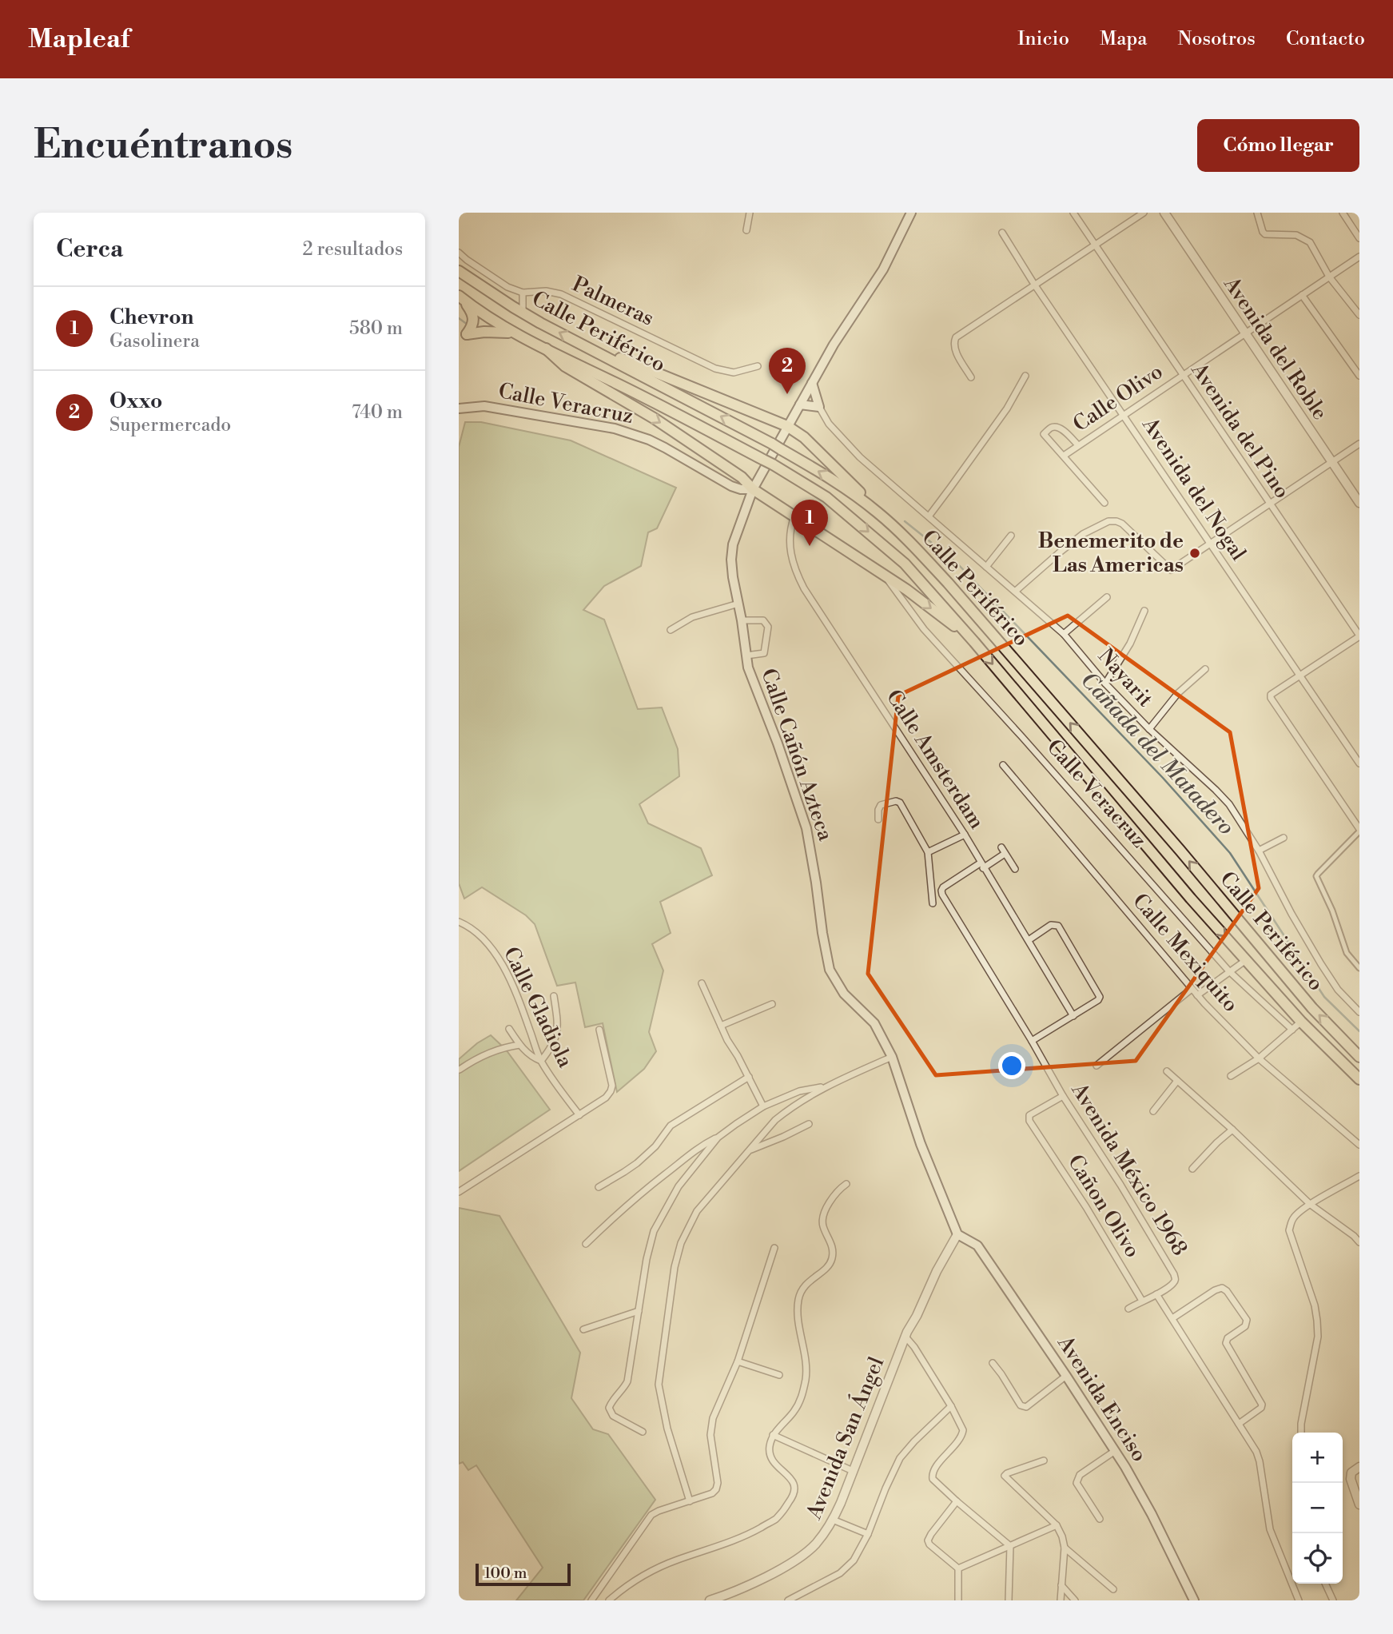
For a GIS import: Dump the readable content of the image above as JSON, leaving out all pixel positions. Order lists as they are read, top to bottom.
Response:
{
  "streets": {
    "highway": ["Calle Periférico"],
    "main road": ["Calle Veracruz", "Calle Cañón Azteca", "Avenida Enciso"],
    "street": [
      "Palmeras",
      "Avenida del Roble",
      "Calle Olivo",
      "Avenida del Pino",
      "Avenida del Nogal",
      "Nayarit",
      "Calle Amsterdam",
      "Calle Mexiquito",
      "Calle Gladiola",
      "Avenida México 1968",
      "Cañon Olivo",
      "Avenida San Ángel"
    ]
  },
  "crossings": [
    ["Avenida del Roble", "Calle Olivo"],
    ["Calle Olivo", "Avenida del Pino"],
    ["Calle Olivo", "Avenida del Nogal"],
    ["Calle Veracruz", "Calle Cañón Azteca"],
    ["Calle Cañón Azteca", "Avenida Enciso"],
    ["Calle Cañón Azteca", "Avenida San Ángel"],
    ["Calle Amsterdam", "Avenida México 1968"],
    ["Avenida México 1968", "Cañon Olivo"],
    ["Avenida Enciso", "Avenida San Ángel"]
  ],
  "water": ["Cañada del Matadero"],
  "places": ["Benemerito de Las Americas"],
  "scale_bar": "100 m",
  "page": {
    "header": "Mapleaf",
    "nav": [
      "Inicio",
      "Mapa",
      "Nosotros",
      "Contacto"
    ],
    "buttons": "Cómo llegar",
    "title": "Encuéntranos",
    "heading": ["Cerca", "2 resultados"],
    "list": [
      {
        "mark": "1",
        "name": "Chevron",
        "note": "Gasolinera",
        "value": "580 m"
      },
      {
        "mark": "2",
        "name": "Oxxo",
        "note": "Supermercado",
        "value": "740 m"
      }
    ],
    "pins": ["2", "1"],
    "map_buttons": ["+", "−"],
    "scale": "100 m"
  }
}
